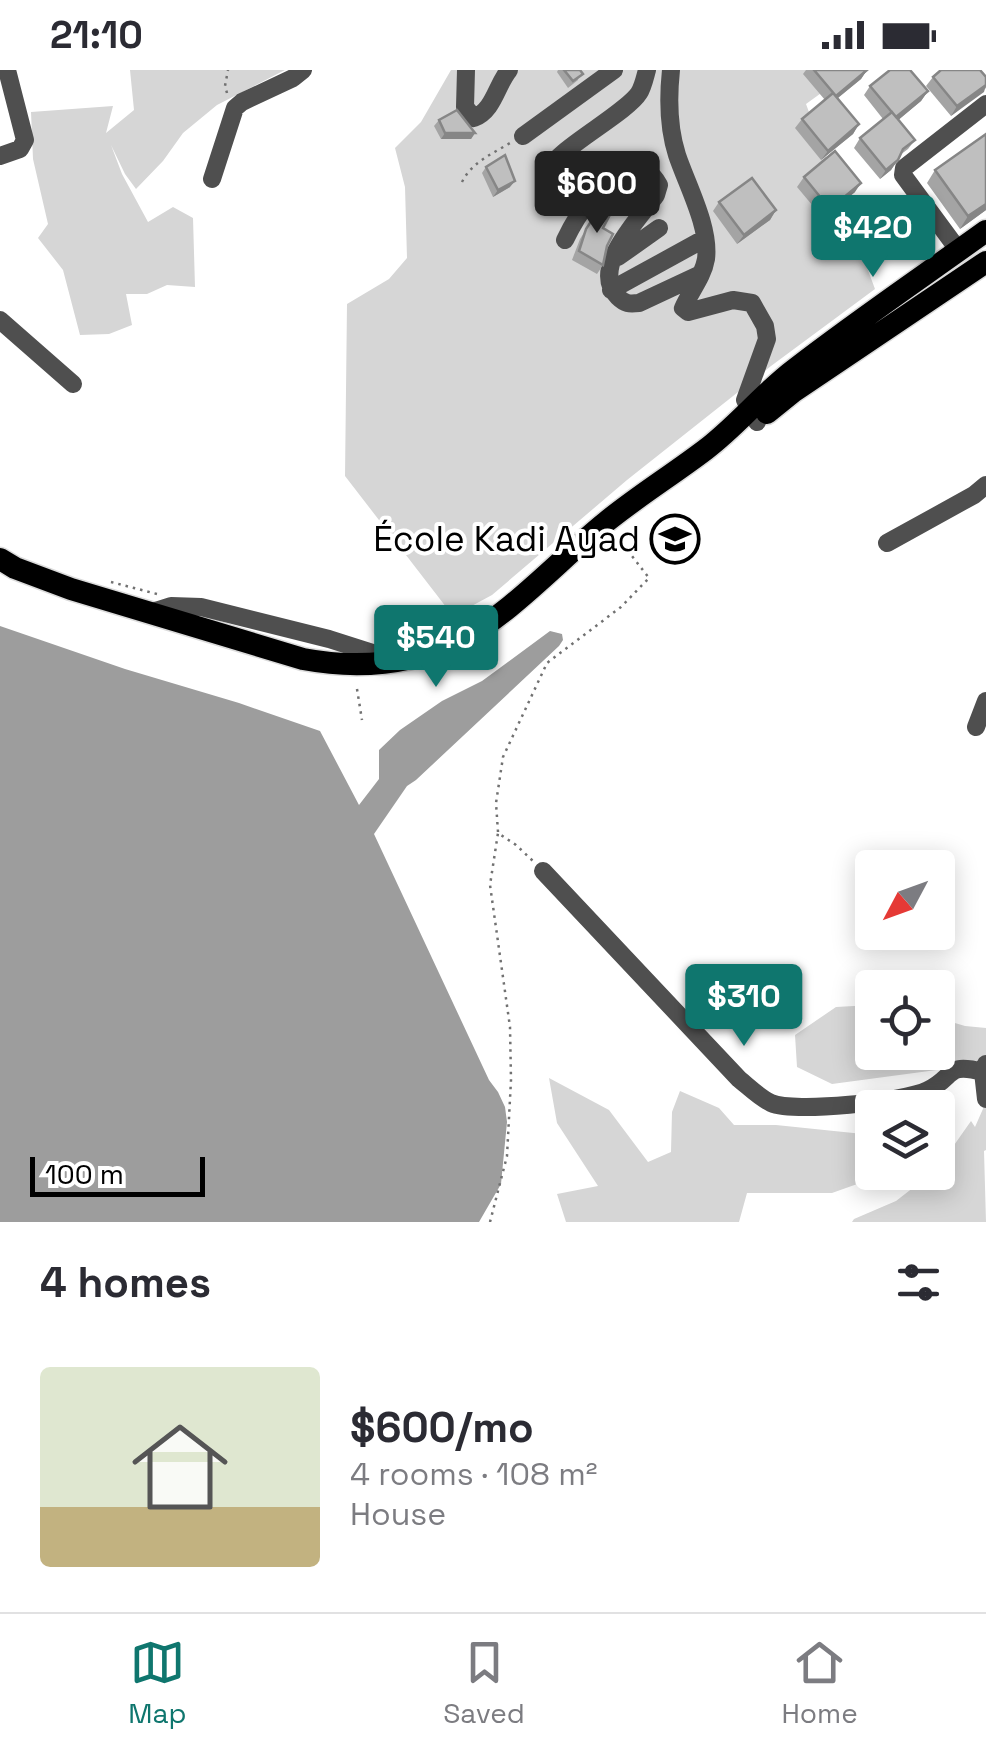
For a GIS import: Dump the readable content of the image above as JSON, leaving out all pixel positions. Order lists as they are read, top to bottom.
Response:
{
  "places": {
    "school or university": ["École Kadi Ayad"]
  },
  "scale_bar": "100 m",
  "north": "bottom left",
  "page": {
    "status": "21:10",
    "price": [
      "$600",
      "$420",
      "$540",
      "$310"
    ],
    "scale": "100 m",
    "heading": "4 homes",
    "list": [
      {
        "name": "$600/mo",
        "note": "4 rooms · 108 m² · House"
      }
    ],
    "tabs": ["Map", "Saved", "Home"]
  }
}
